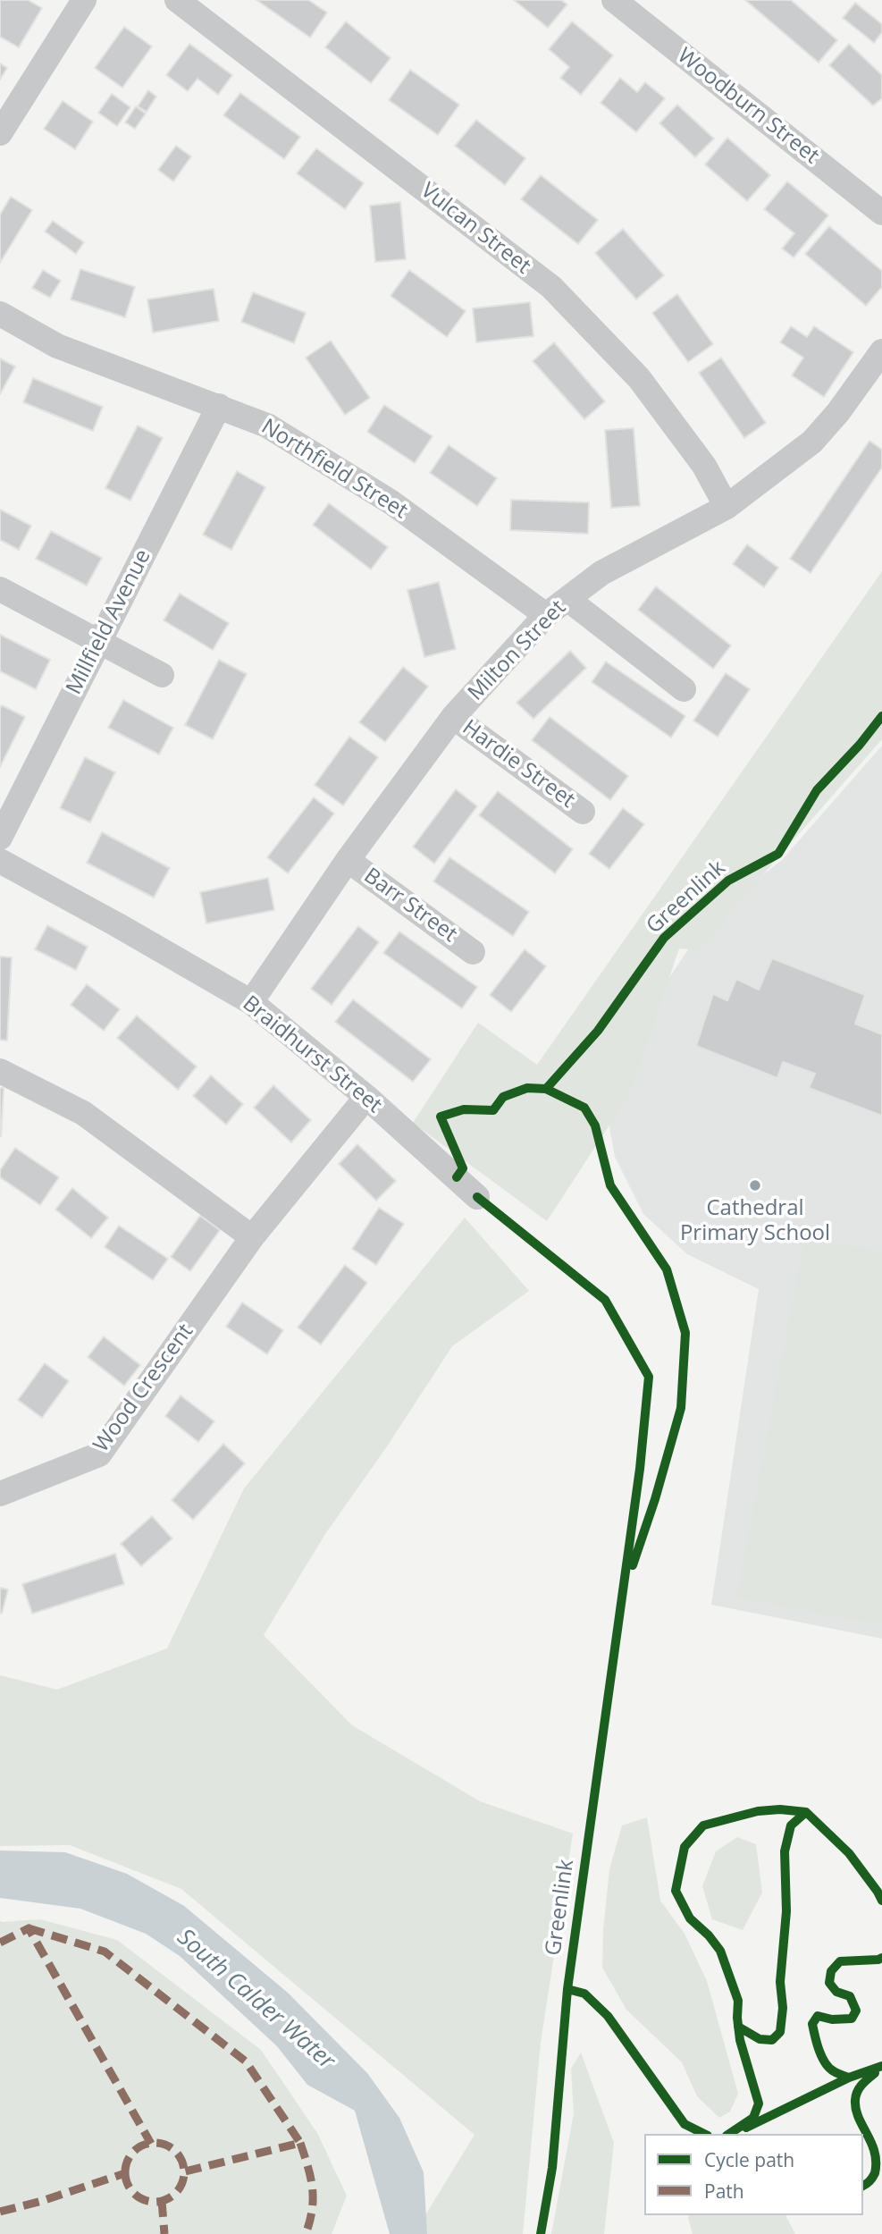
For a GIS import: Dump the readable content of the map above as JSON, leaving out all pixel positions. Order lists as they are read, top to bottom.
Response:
{
  "streets": {
    "street": [
      "Woodburn Street",
      "Vulcan Street",
      "Northfield Street",
      "Millfield Avenue",
      "Milton Street",
      "Hardie Street",
      "Barr Street",
      "Braidhurst Street",
      "Wood Crescent"
    ],
    "cycle path": ["Greenlink"]
  },
  "crossings": [
    ["Vulcan Street", "Milton Street"],
    ["Northfield Street", "Millfield Avenue"],
    ["Northfield Street", "Milton Street"],
    ["Milton Street", "Hardie Street"],
    ["Milton Street", "Barr Street"],
    ["Milton Street", "Braidhurst Street"],
    ["Braidhurst Street", "Wood Crescent"]
  ],
  "water": ["South Calder Water"],
  "places": ["Cathedral Primary School"],
  "legend": ["Cycle path", "Path"]
}
